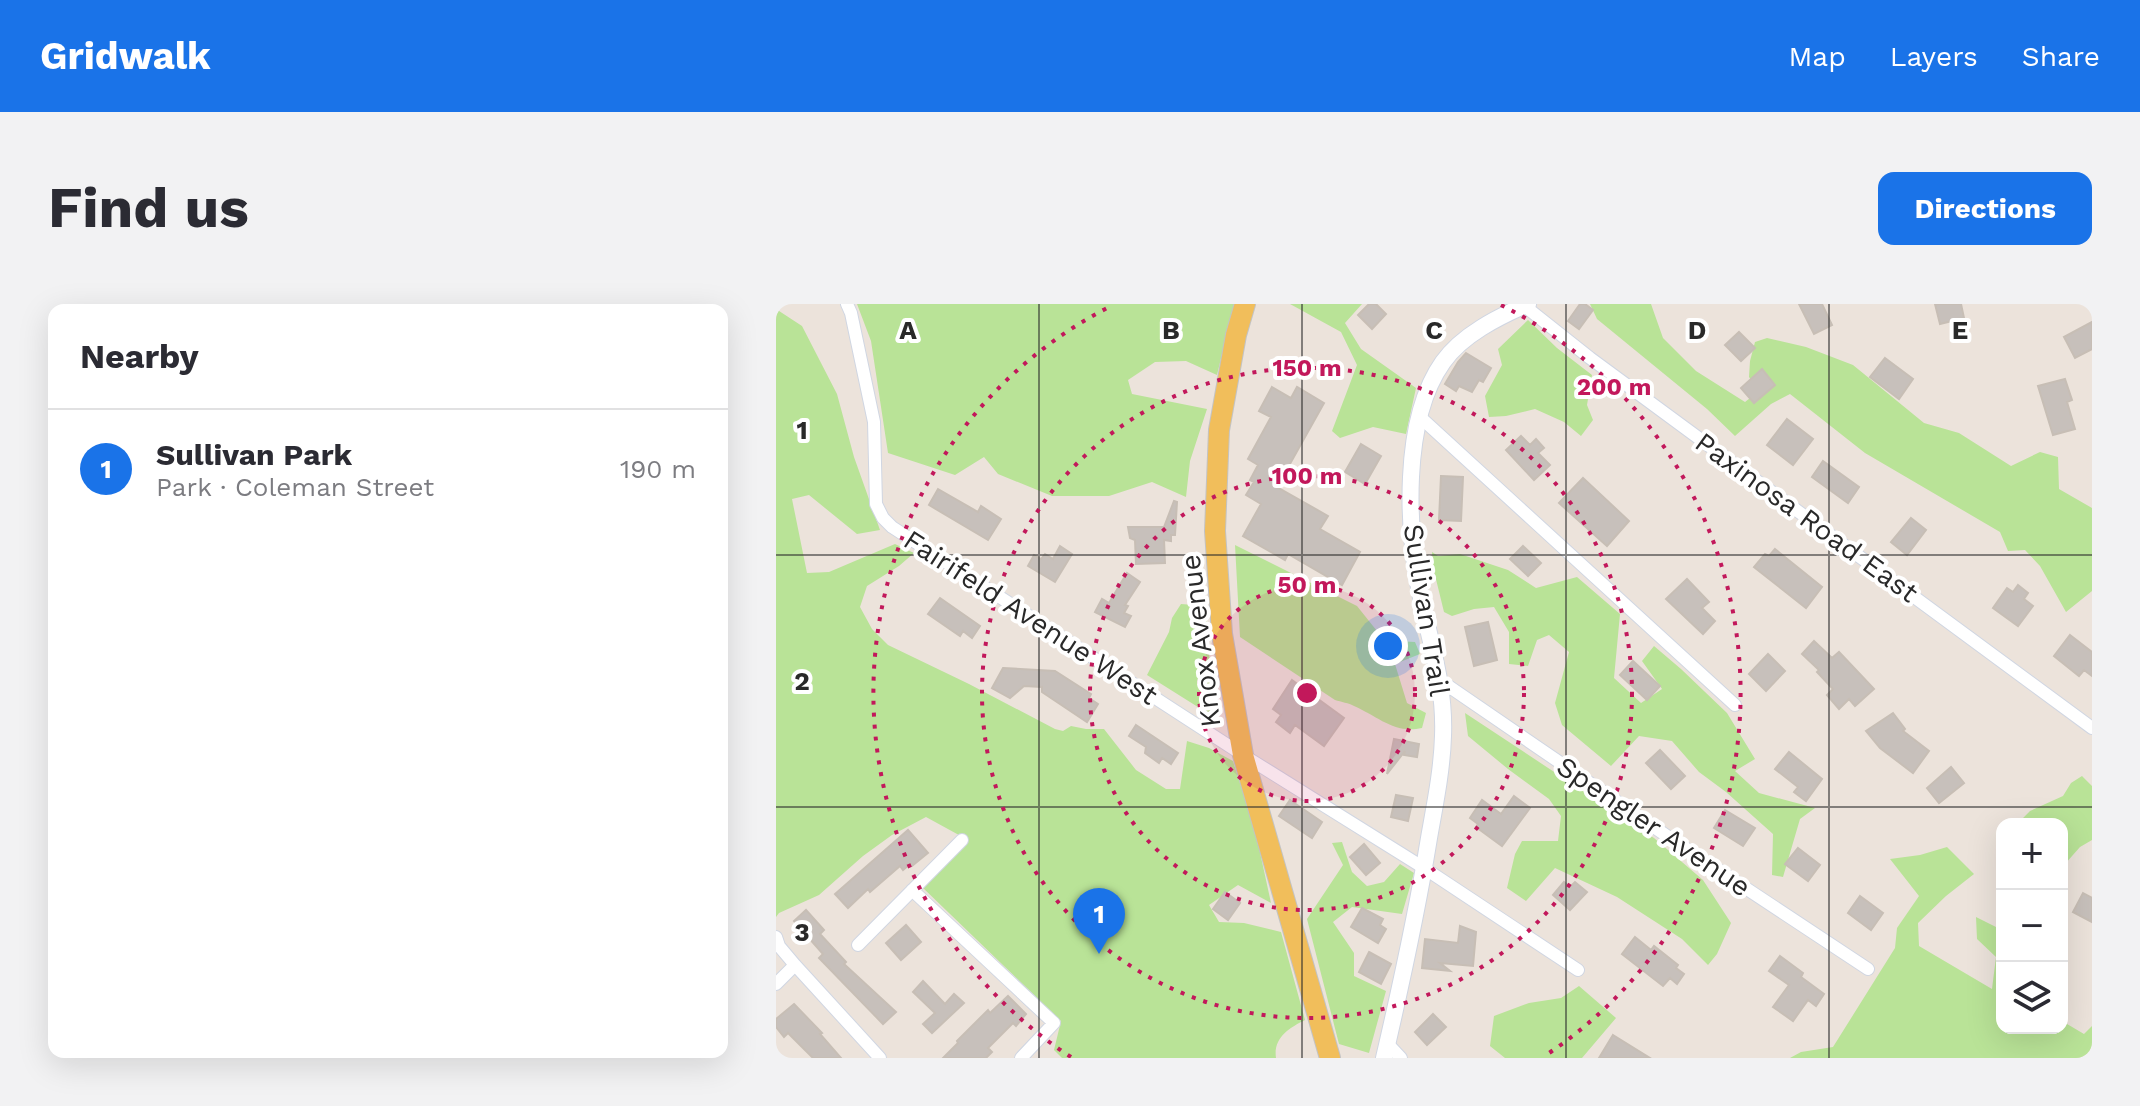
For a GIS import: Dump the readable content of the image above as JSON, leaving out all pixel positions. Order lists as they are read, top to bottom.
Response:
{
  "streets": {
    "main road": ["Knox Avenue"],
    "street": [
      "Paxinosa Road East",
      "Sullivan Trail",
      "Fairifeld Avenue West",
      "Spengler Avenue"
    ]
  },
  "crossings": [
    ["Paxinosa Road East", "Sullivan Trail"],
    ["Sullivan Trail", "Spengler Avenue"],
    ["Fairifeld Avenue West", "Knox Avenue"]
  ],
  "page": {
    "header": "Gridwalk",
    "nav": ["Map", "Layers", "Share"],
    "buttons": "Directions",
    "title": "Find us",
    "heading": "Nearby",
    "list": [
      {
        "mark": "1",
        "name": "Sullivan Park",
        "note": "Park · Coleman Street",
        "value": "190 m"
      }
    ],
    "map_buttons": ["+", "−"],
    "pins": "1"
  },
  "grid": {
    "columns": [
      "A",
      "B",
      "C",
      "D",
      "E"
    ],
    "rows": ["1", "2", "3"]
  },
  "rings": [
    "150 m",
    "200 m",
    "100 m",
    "50 m"
  ]
}
